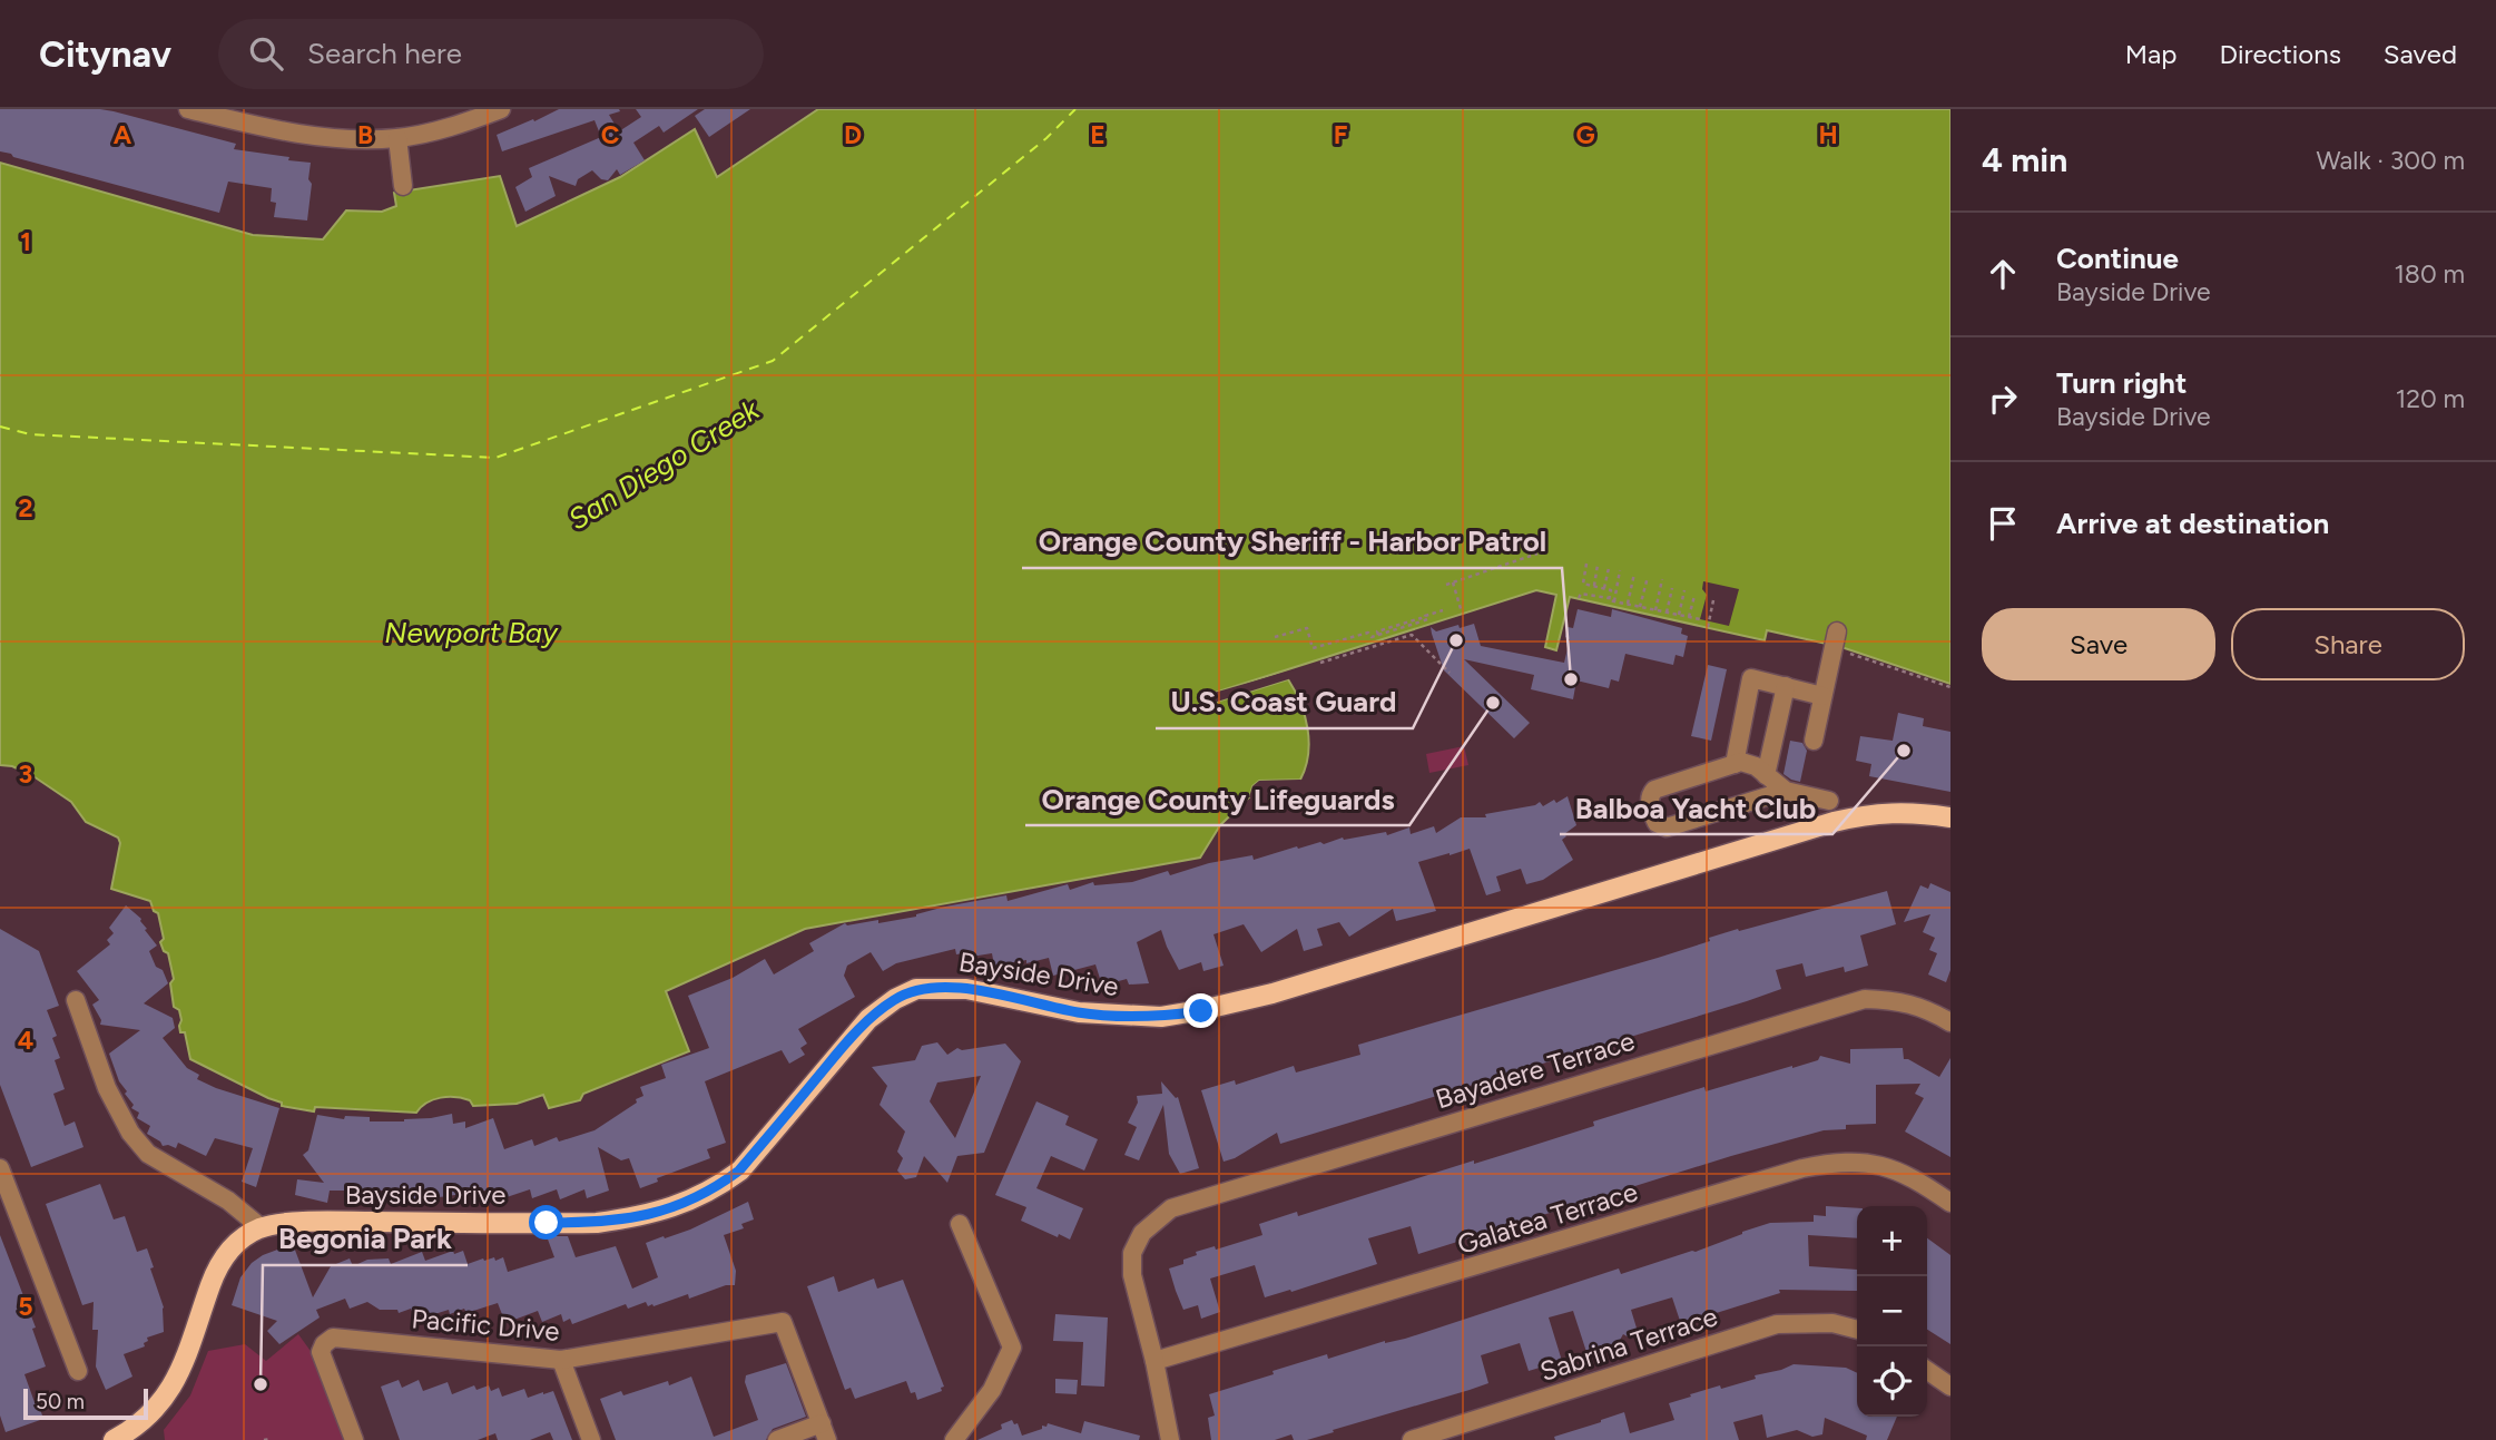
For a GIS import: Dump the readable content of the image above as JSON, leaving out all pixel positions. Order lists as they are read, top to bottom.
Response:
{
  "streets": {
    "main road": ["Bayside Drive"],
    "street": [
      "Bayadere Terrace",
      "Galatea Terrace",
      "Pacific Drive",
      "Sabrina Terrace"
    ]
  },
  "crossings": [
    ["Bayadere Terrace", "Galatea Terrace"]
  ],
  "water": ["San Diego Creek", "Newport Bay"],
  "places": [
    "U.S. Coast Guard",
    "Orange County Sheriff - Harbor Patrol",
    "Orange County Lifeguards",
    "Balboa Yacht Club",
    "Begonia Park"
  ],
  "scale_bar": "50 m",
  "page": {
    "header": "Citynav",
    "search": "Search here",
    "nav": ["Map", "Directions", "Saved"],
    "heading": ["4 min", "Walk · 300 m"],
    "list": [
      ["Continue", "Bayside Drive", "180 m"],
      ["Turn right", "Bayside Drive", "120 m"],
      "Arrive at destination"
    ],
    "buttons": ["Save", "Share"],
    "map_buttons": ["+", "−"],
    "scale": "50 m"
  },
  "grid": {
    "columns": [
      "A",
      "B",
      "C",
      "D",
      "E",
      "F",
      "G",
      "H"
    ],
    "rows": [
      "1",
      "2",
      "3",
      "4",
      "5"
    ]
  }
}
